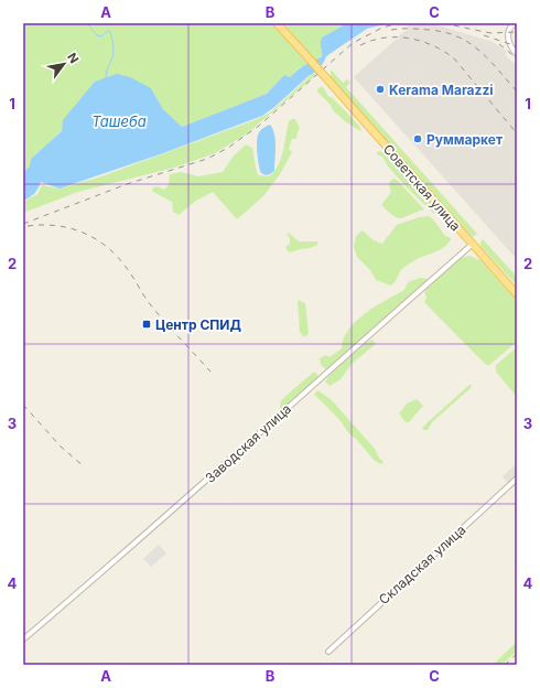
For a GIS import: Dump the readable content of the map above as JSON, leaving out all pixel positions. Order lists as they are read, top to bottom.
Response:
{
  "streets": {
    "main road": ["Советская улица"],
    "street": ["Заводская улица", "Складская улица"]
  },
  "crossings": [
    ["Советская улица", "Заводская улица"]
  ],
  "water": ["Ташеба"],
  "places": {
    "other": ["Kerama Marazzi", "Руммаркет"],
    "transit": ["Центр СПИД"]
  },
  "north": "top right",
  "grid": {
    "columns": ["A", "B", "C"],
    "rows": [
      "1",
      "2",
      "3",
      "4"
    ]
  }
}
